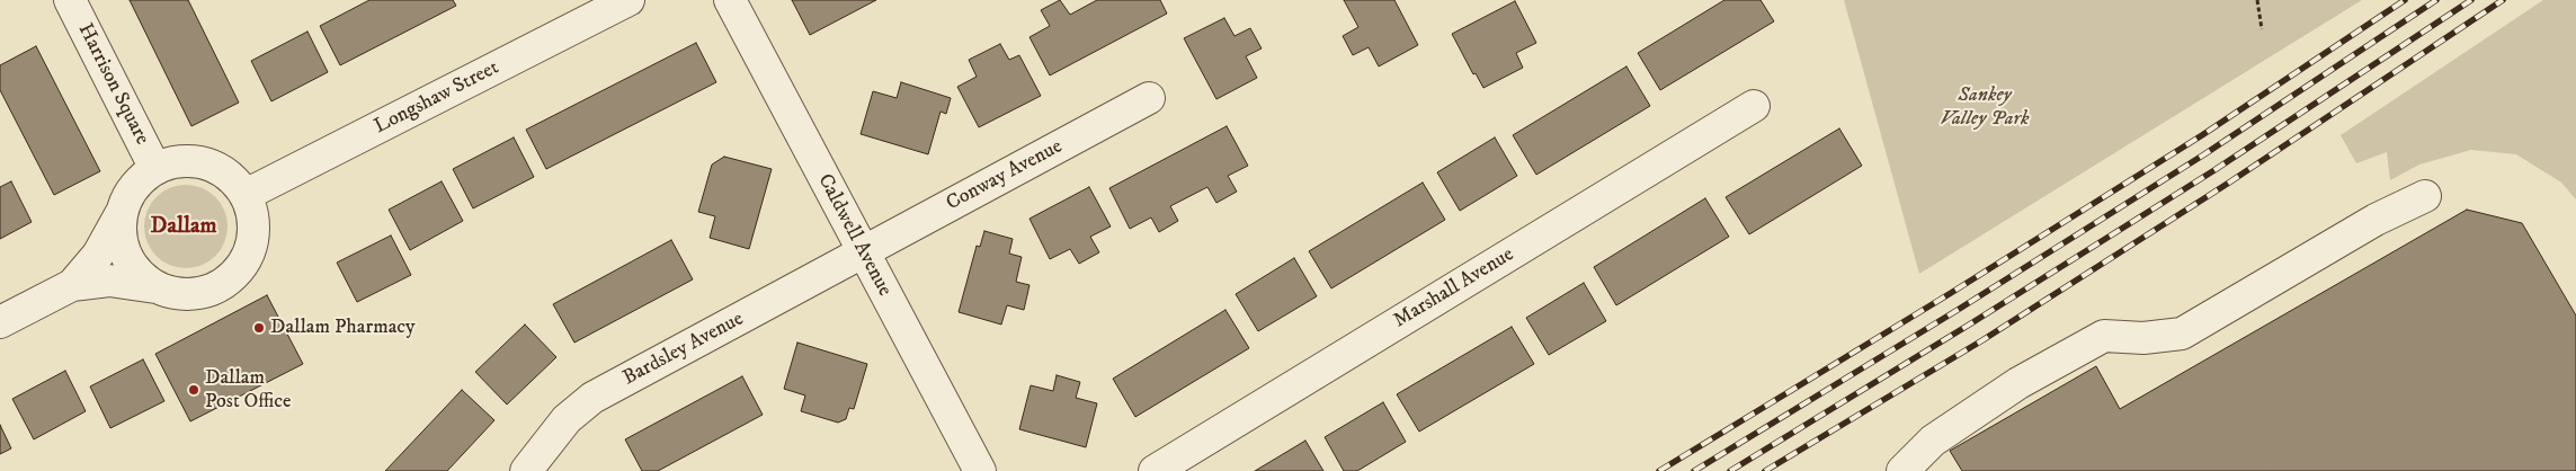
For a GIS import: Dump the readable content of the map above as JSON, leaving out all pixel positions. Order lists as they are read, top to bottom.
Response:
{
  "streets": {
    "street": [
      "Harrison Square",
      "Longshaw Street",
      "Conway Avenue",
      "Caldwell Avenue",
      "Marshall Avenue",
      "Bardsley Avenue"
    ]
  },
  "crossings": [
    ["Harrison Square", "Longshaw Street"],
    ["Conway Avenue", "Caldwell Avenue"],
    ["Conway Avenue", "Bardsley Avenue"],
    ["Caldwell Avenue", "Bardsley Avenue"]
  ],
  "districts": ["Dallam"],
  "parks": ["Sankey Valley Park"],
  "places": ["Dallam Pharmacy", "Dallam Post Office"]
}
